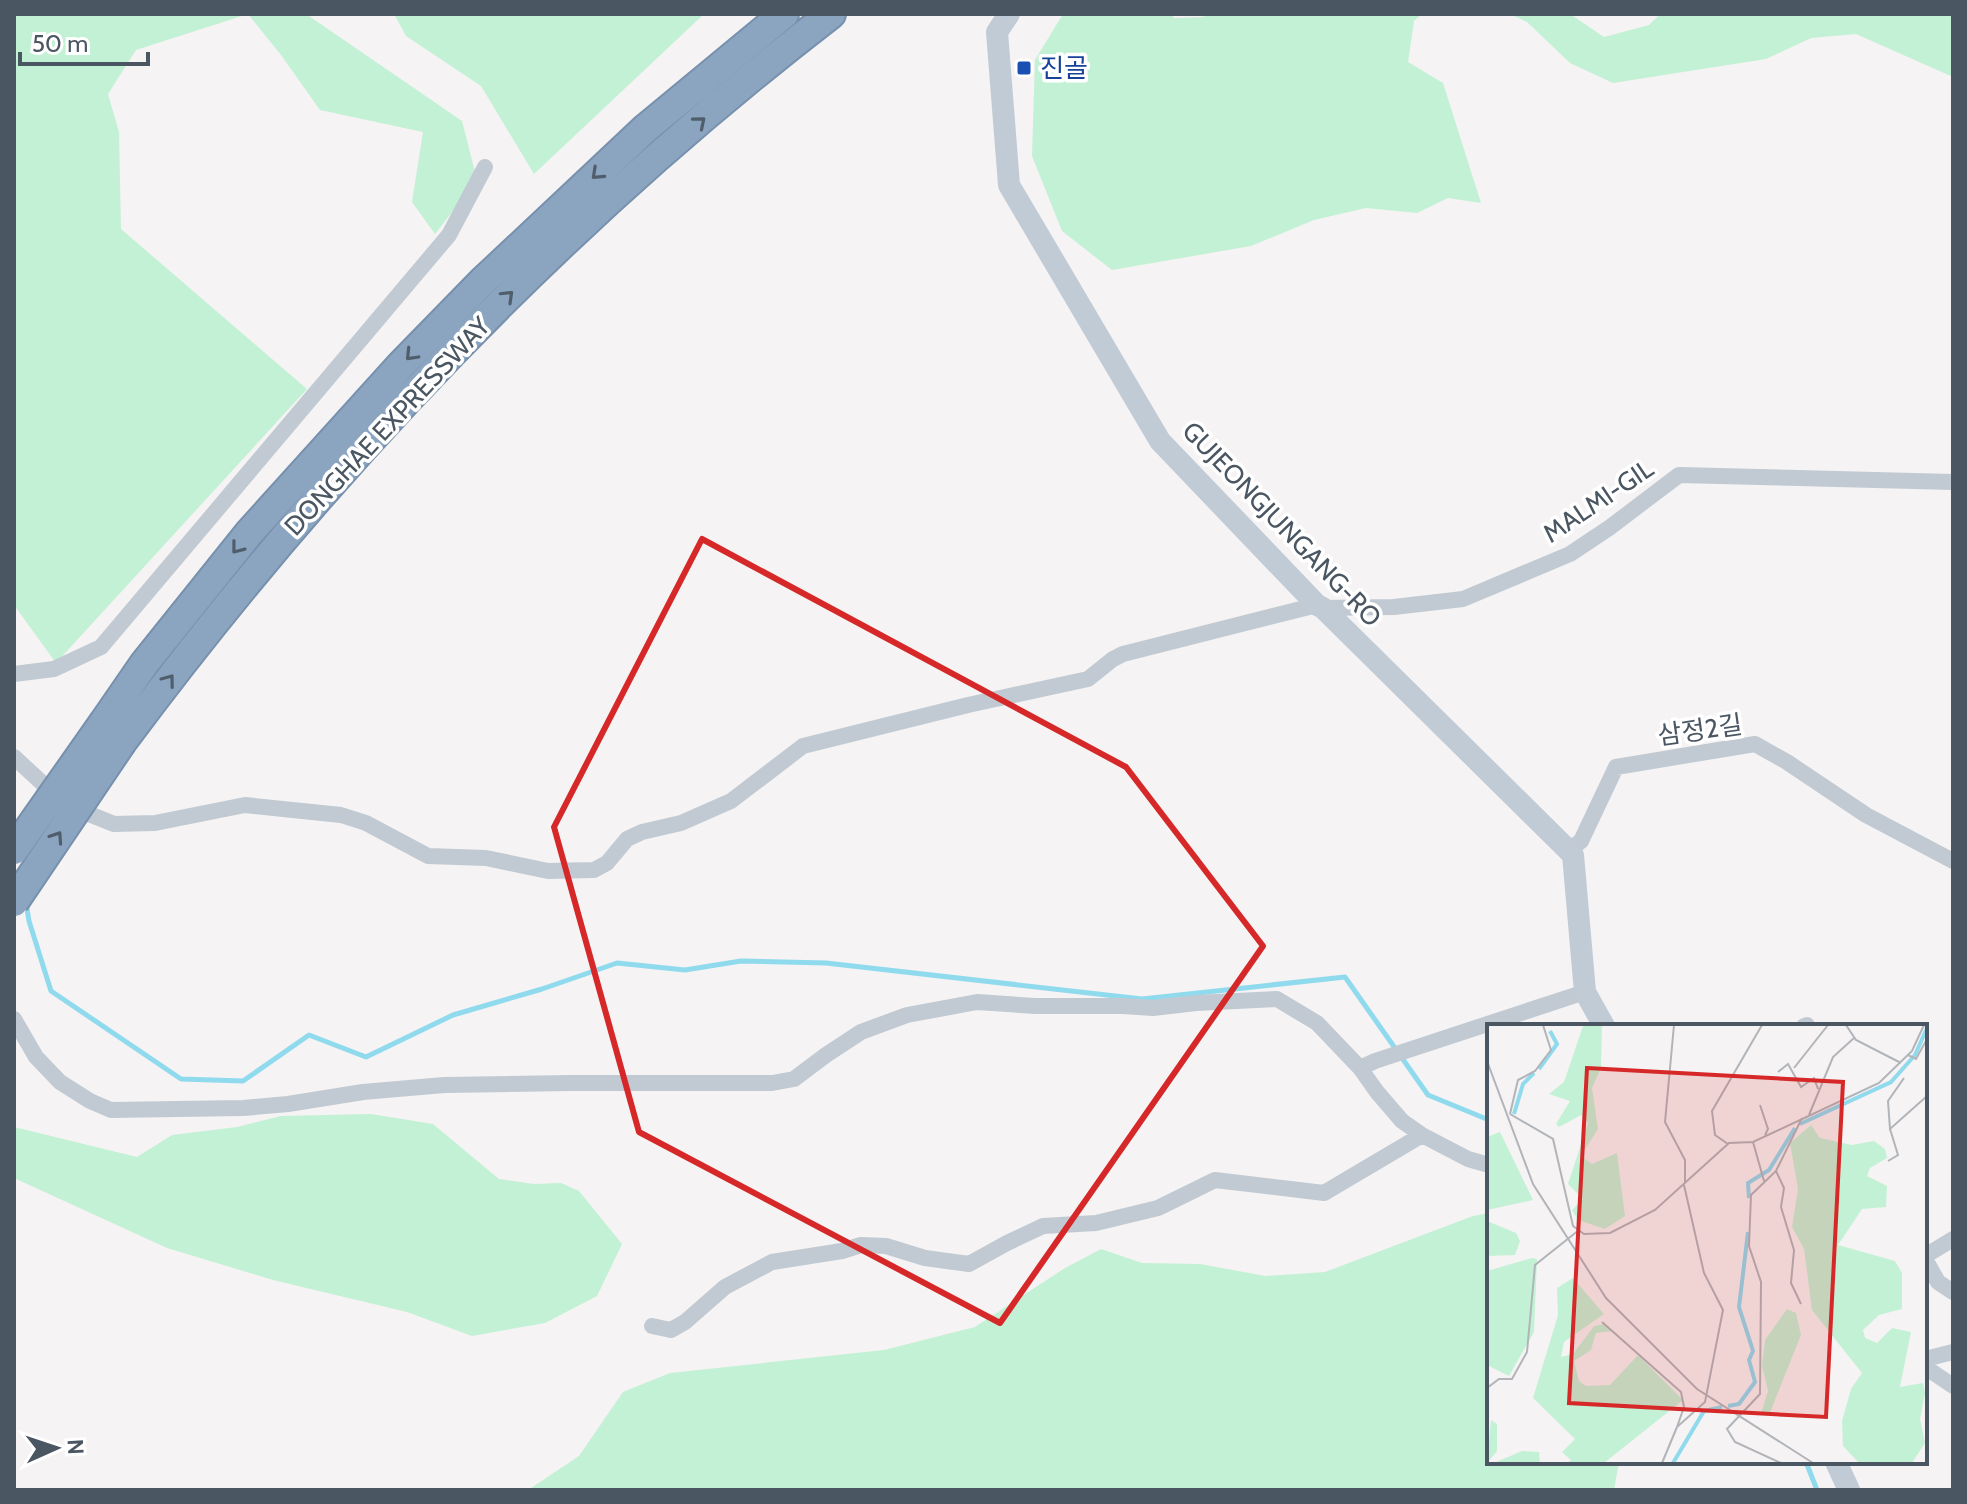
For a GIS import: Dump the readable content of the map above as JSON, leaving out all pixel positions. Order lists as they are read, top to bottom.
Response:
{
  "streets": {
    "highway": ["DONGHAE EXPRESSWAY"],
    "street": ["MALMI-GIL", "GUJEONGJUNGANG-RO", "삼정2길"]
  },
  "crossings": [
    ["MALMI-GIL", "GUJEONGJUNGANG-RO"],
    ["GUJEONGJUNGANG-RO", "삼정2길"]
  ],
  "places": {
    "transit": ["진골"]
  },
  "scale_bar": "50 m",
  "north": "right"
}
